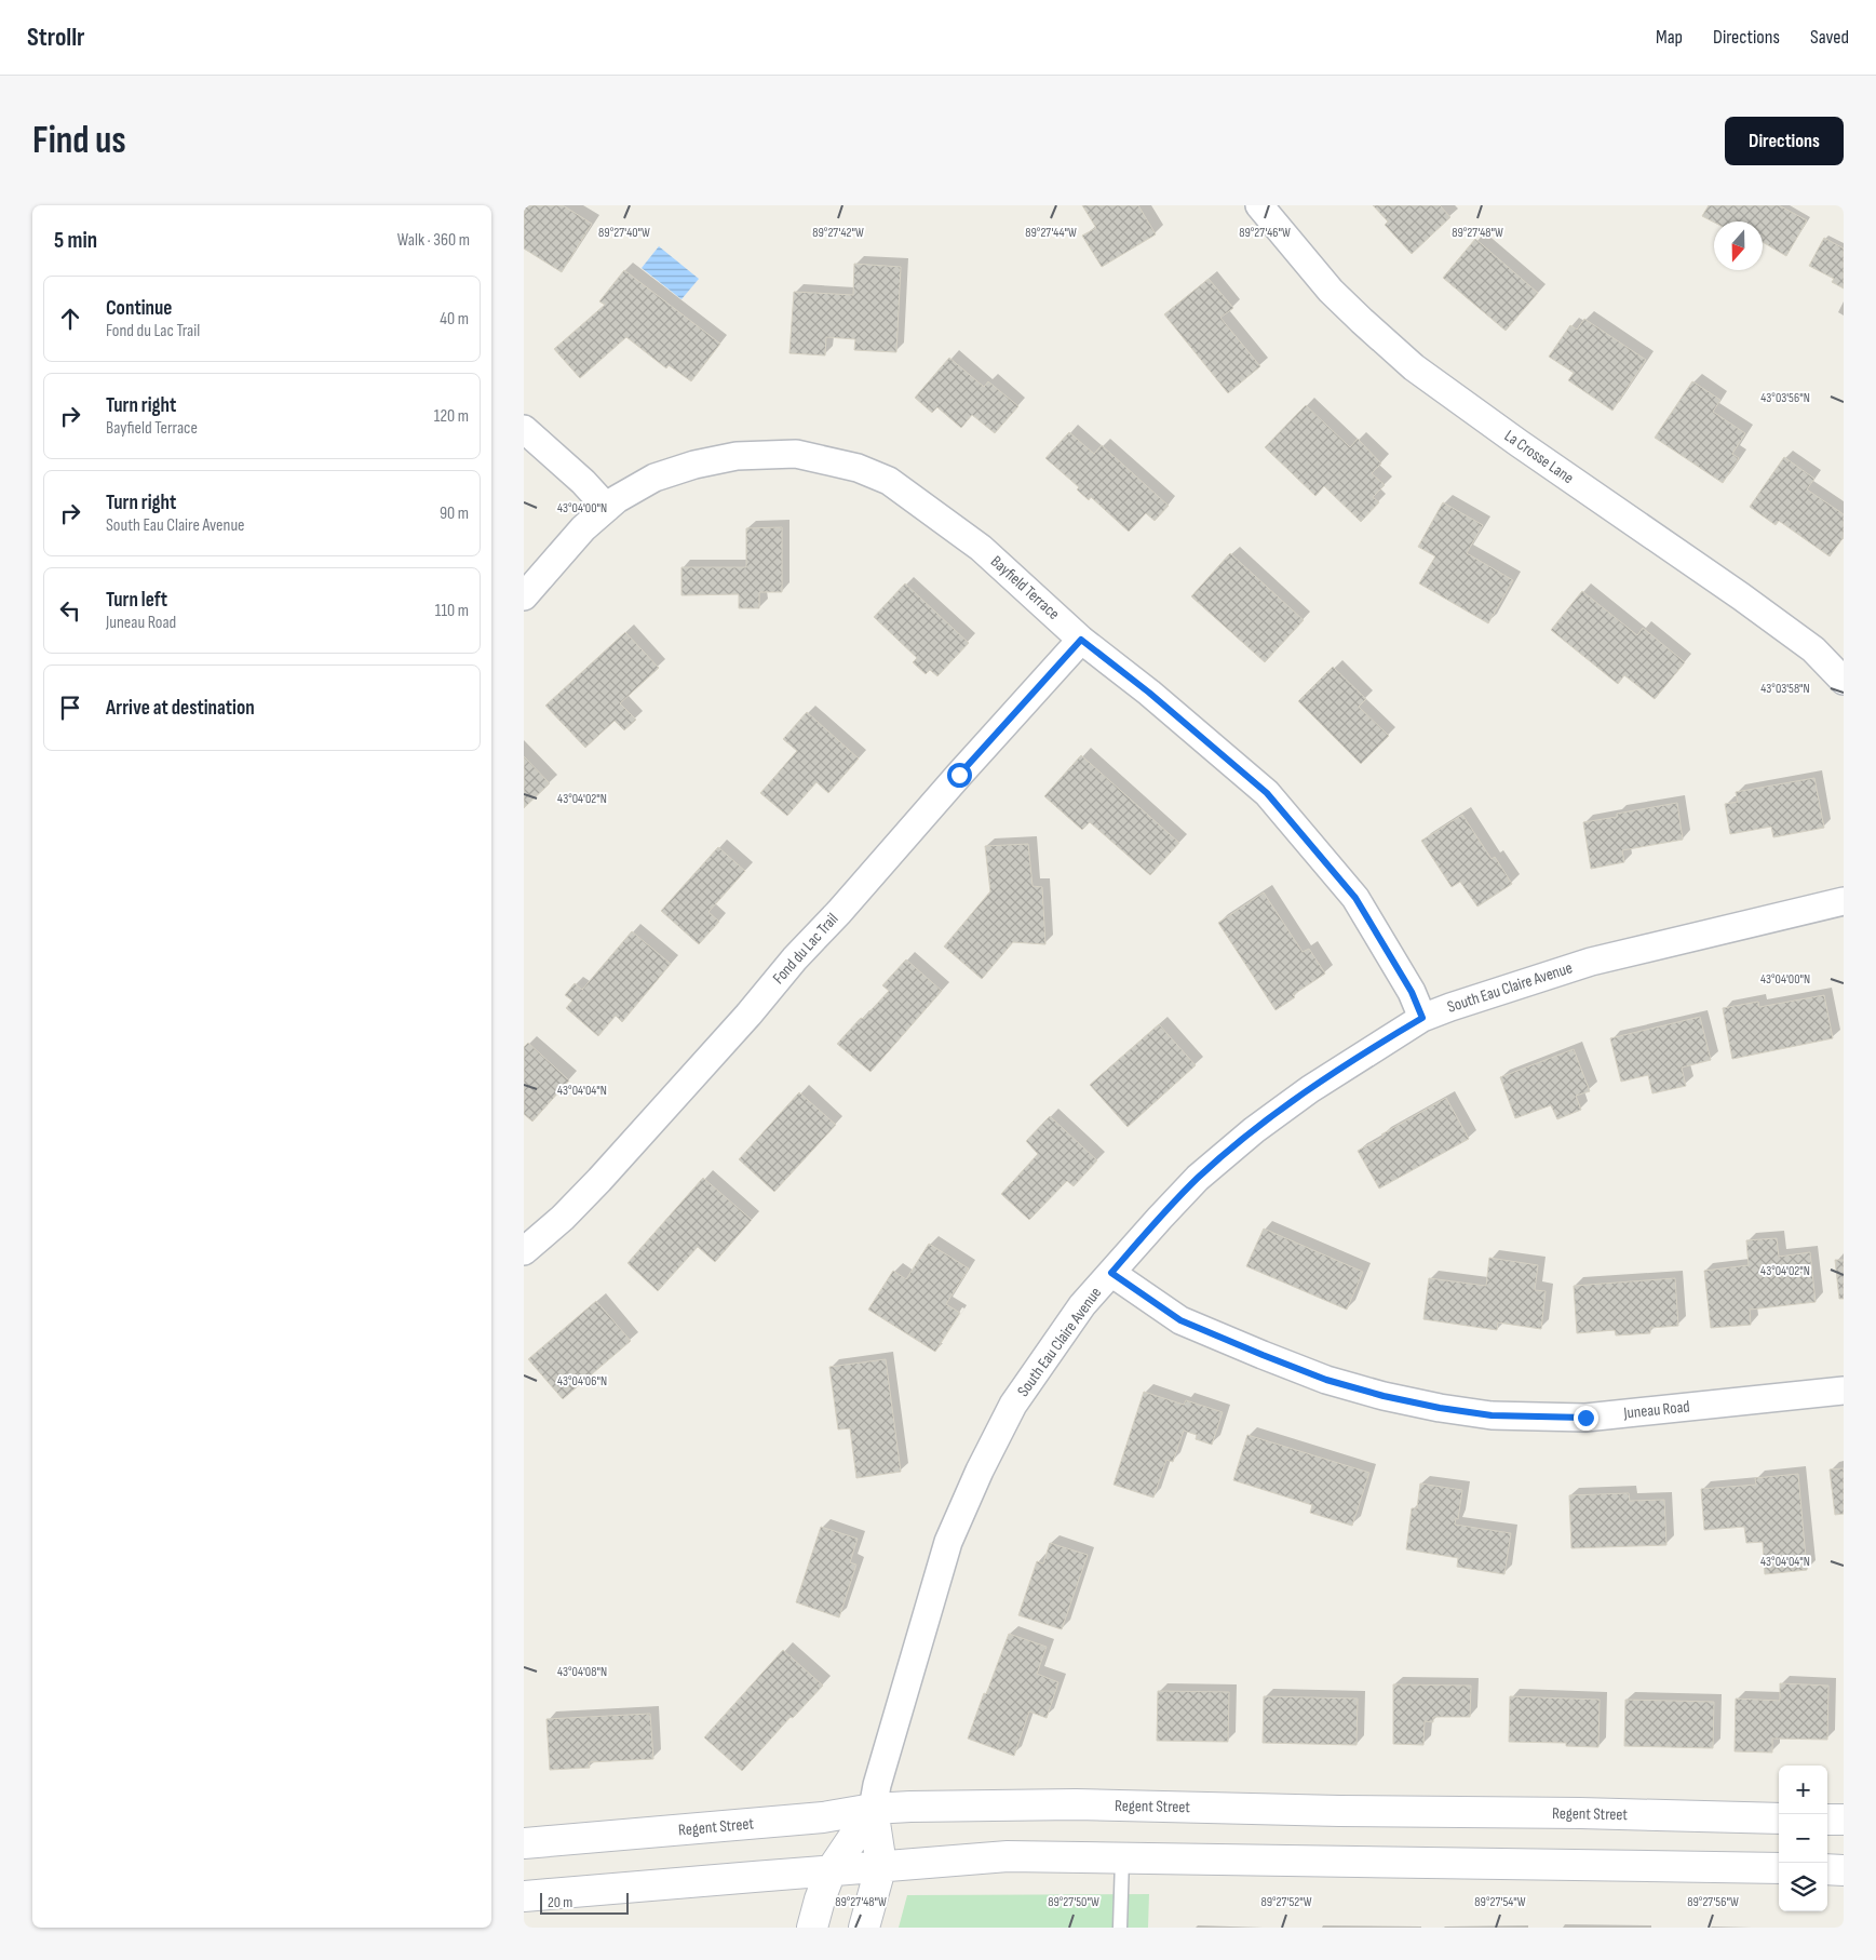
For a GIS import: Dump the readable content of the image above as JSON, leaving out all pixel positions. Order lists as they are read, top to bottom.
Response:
{
  "streets": {
    "street": [
      "La Crosse Lane",
      "Bayfield Terrace",
      "Fond du Lac Trail",
      "South Eau Claire Avenue",
      "Juneau Road",
      "Regent Street"
    ]
  },
  "crossings": [
    ["Bayfield Terrace", "Fond du Lac Trail"],
    ["Bayfield Terrace", "South Eau Claire Avenue"],
    ["South Eau Claire Avenue", "Juneau Road"],
    ["South Eau Claire Avenue", "Regent Street"]
  ],
  "scale_bar": "20 m",
  "north": "bottom",
  "page": {
    "header": "Strollr",
    "nav": ["Map", "Directions", "Saved"],
    "buttons": "Directions",
    "title": "Find us",
    "heading": ["5 min", "Walk · 360 m"],
    "list": [
      ["Continue", "Fond du Lac Trail", "40 m"],
      ["Turn right", "Bayfield Terrace", "120 m"],
      ["Turn right", "South Eau Claire Avenue", "90 m"],
      ["Turn left", "Juneau Road", "110 m"],
      "Arrive at destination"
    ],
    "map_buttons": ["+", "−"],
    "scale": "20 m"
  },
  "coordinates": [
    "89°27'42\"W",
    "89°27'40\"W",
    "89°27'44\"W",
    "89°27'46\"W",
    "89°27'48\"W",
    "43°03'56\"N",
    "43°04'00\"N",
    "43°03'58\"N",
    "43°04'02\"N",
    "43°04'04\"N",
    "43°04'06\"N",
    "43°04'08\"N",
    "89°27'50\"W",
    "89°27'52\"W",
    "89°27'54\"W",
    "89°27'56\"W"
  ]
}
